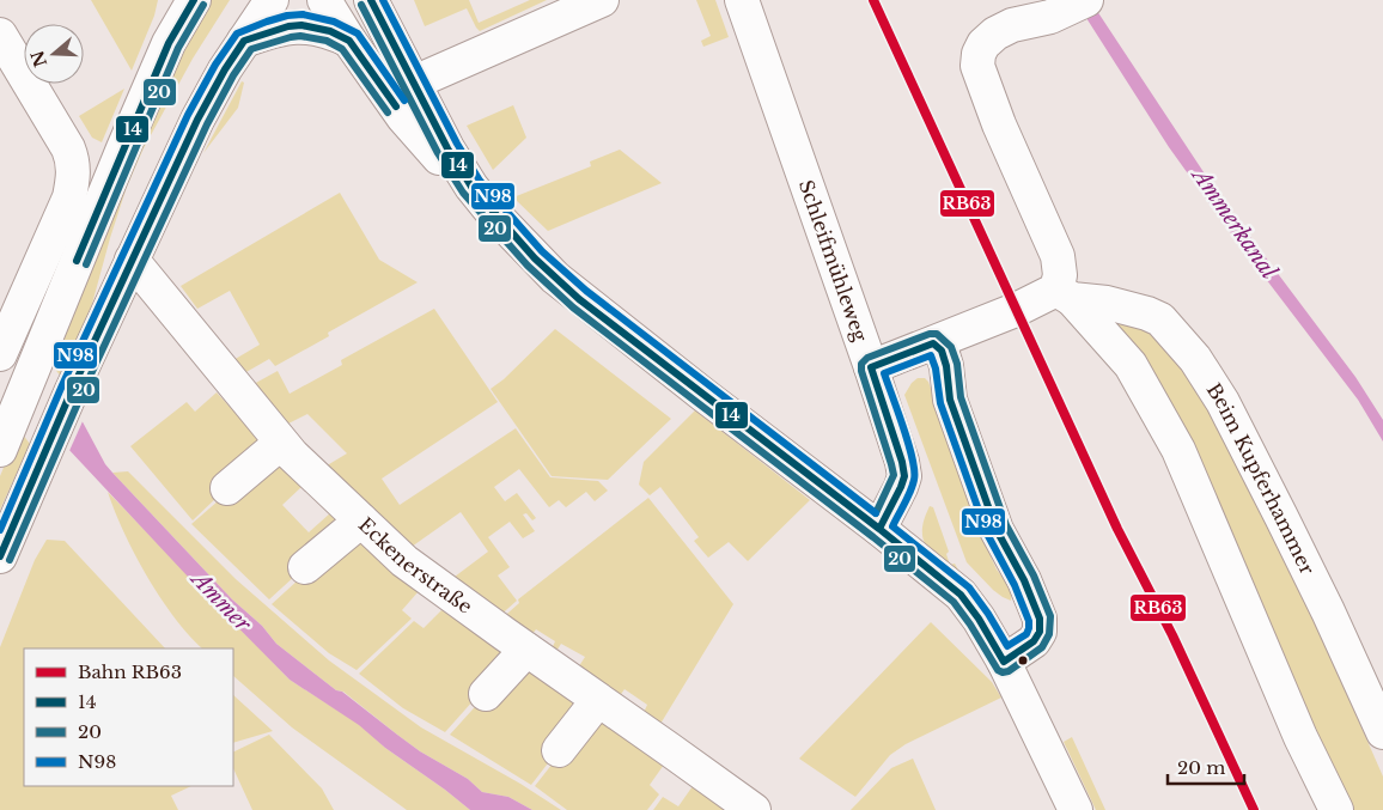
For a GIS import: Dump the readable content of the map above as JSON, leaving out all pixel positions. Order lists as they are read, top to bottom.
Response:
{
  "streets": {
    "street": ["Schleifmühleweg", "Beim Kupferhammer", "Eckenerstraße"]
  },
  "water": ["Ammerkanal", "Ammer"],
  "lines": [
    "rail line RB63",
    "transit line 14",
    "transit line N98",
    "transit line 20"
  ],
  "legend": [
    "Bahn RB63",
    "14",
    "20",
    "N98"
  ],
  "scale_bar": "20 m",
  "north": "left"
}
